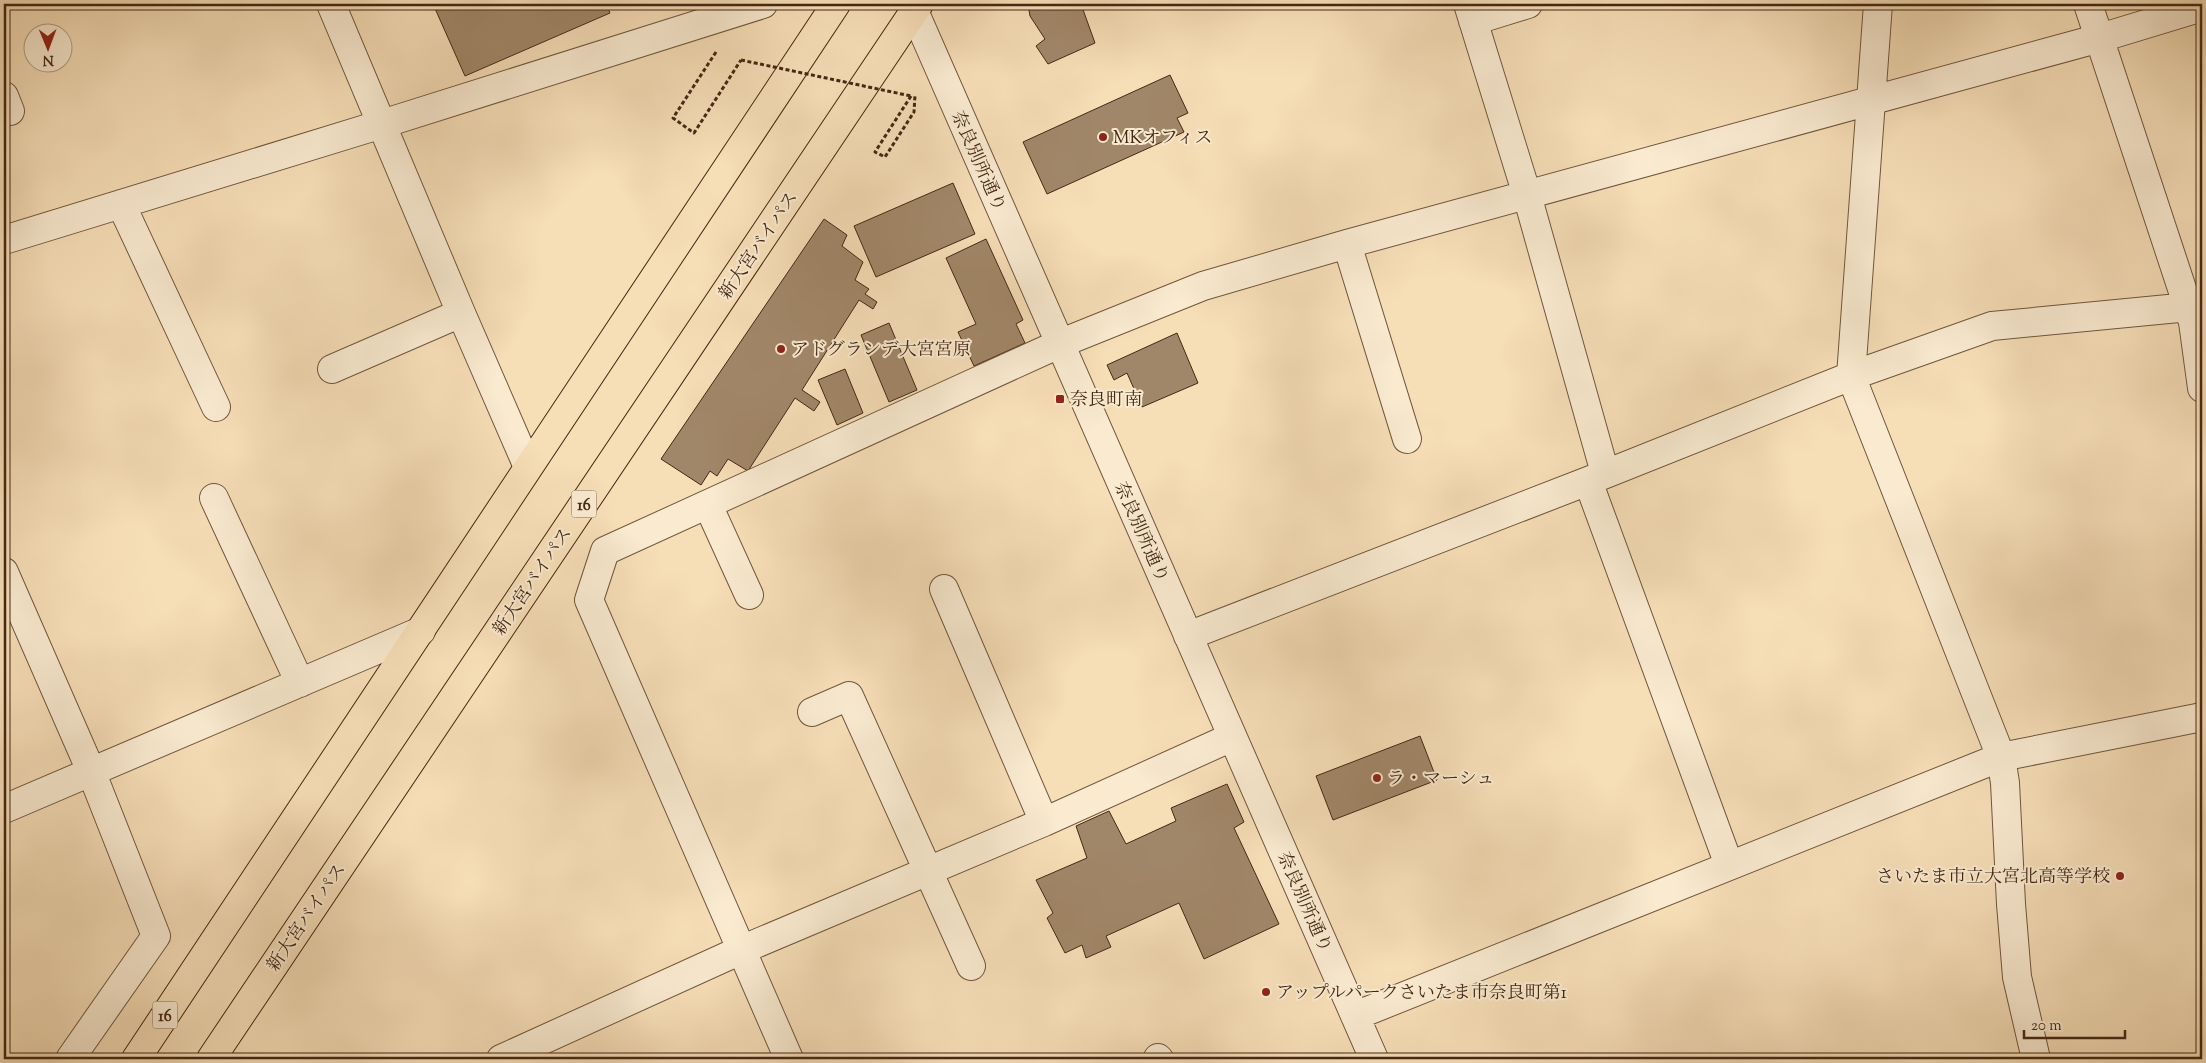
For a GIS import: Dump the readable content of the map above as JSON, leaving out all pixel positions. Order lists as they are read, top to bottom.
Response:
{
  "streets": {
    "highway": ["新大宮バイパス", "16"],
    "street": ["奈良別所通り"]
  },
  "crossings": [
    ["奈良別所通り", "新大宮バイパス"]
  ],
  "places": {
    "other": [
      "MKオフィス",
      "アドグランデ大宮宮原",
      "ラ・マーシュ",
      "さいたま市立大宮北高等学校",
      "アップルパークさいたま市奈良町第1"
    ],
    "transit": ["奈良町南"]
  },
  "scale_bar": "20 m",
  "north": "bottom"
}
